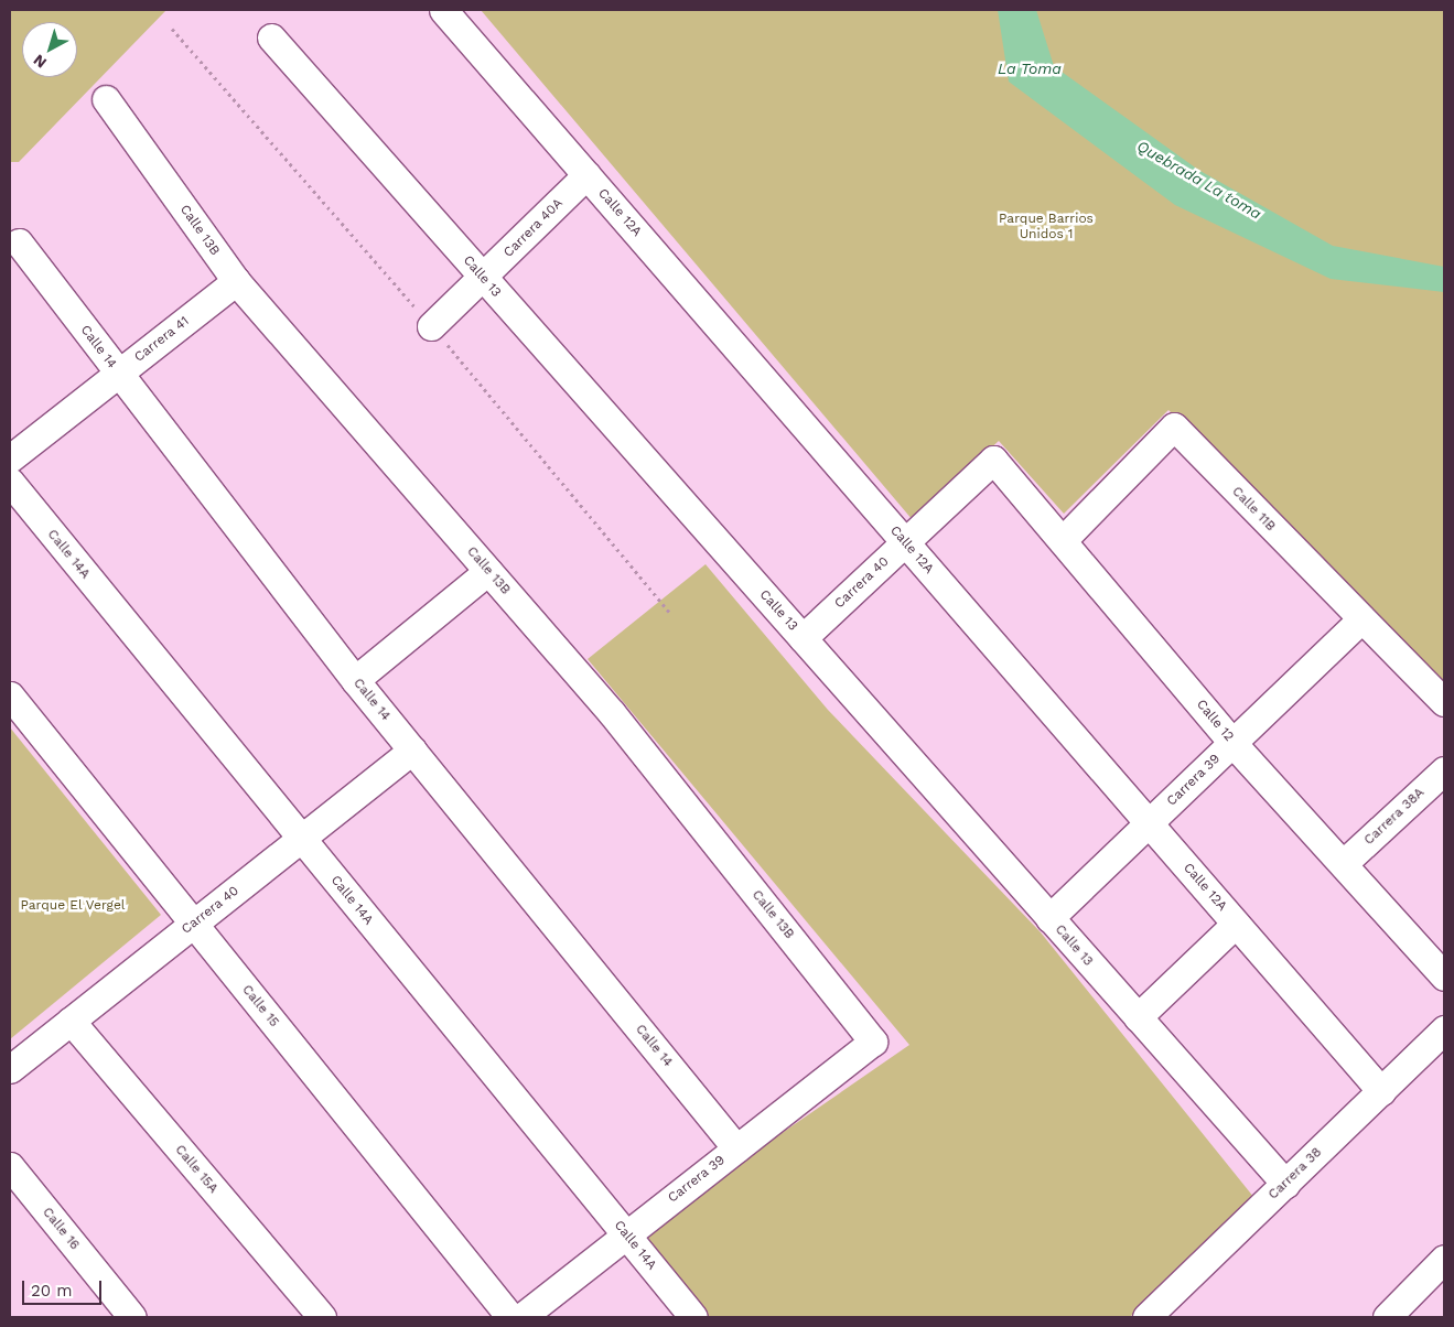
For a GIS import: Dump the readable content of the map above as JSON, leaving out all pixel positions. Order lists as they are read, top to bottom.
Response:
{
  "streets": {
    "street": [
      "Calle 12A",
      "Carrera 40A",
      "Calle 13B",
      "Calle 13",
      "Carrera 41",
      "Calle 14",
      "Calle 11B",
      "Calle 14A",
      "Carrera 40",
      "Calle 12",
      "Carrera 39",
      "Carrera 38A",
      "Calle 15",
      "Calle 15A",
      "Carrera 38",
      "Calle 16"
    ]
  },
  "crossings": [
    ["Calle 12A", "Carrera 40A"],
    ["Calle 12A", "Carrera 40"],
    ["Calle 12A", "Carrera 39"],
    ["Calle 12A", "Carrera 38"],
    ["Carrera 40A", "Calle 13"],
    ["Calle 13B", "Carrera 41"],
    ["Calle 13B", "Carrera 39"],
    ["Calle 13", "Carrera 40"],
    ["Calle 13", "Carrera 39"],
    ["Calle 13", "Carrera 38"],
    ["Carrera 41", "Calle 14"],
    ["Calle 14", "Carrera 40"],
    ["Calle 14", "Carrera 39"],
    ["Calle 11B", "Calle 12"],
    ["Calle 11B", "Carrera 39"],
    ["Calle 14A", "Carrera 40"],
    ["Calle 14A", "Carrera 39"],
    ["Carrera 40", "Calle 12"],
    ["Carrera 40", "Calle 15"],
    ["Carrera 40", "Calle 15A"],
    ["Calle 12", "Carrera 39"],
    ["Calle 12", "Carrera 38A"]
  ],
  "water": ["La Toma", "Quebrada La toma"],
  "parks": ["Parque Barrios Unidos 1", "Parque El Vergel"],
  "scale_bar": "20 m",
  "north": "bottom left"
}
